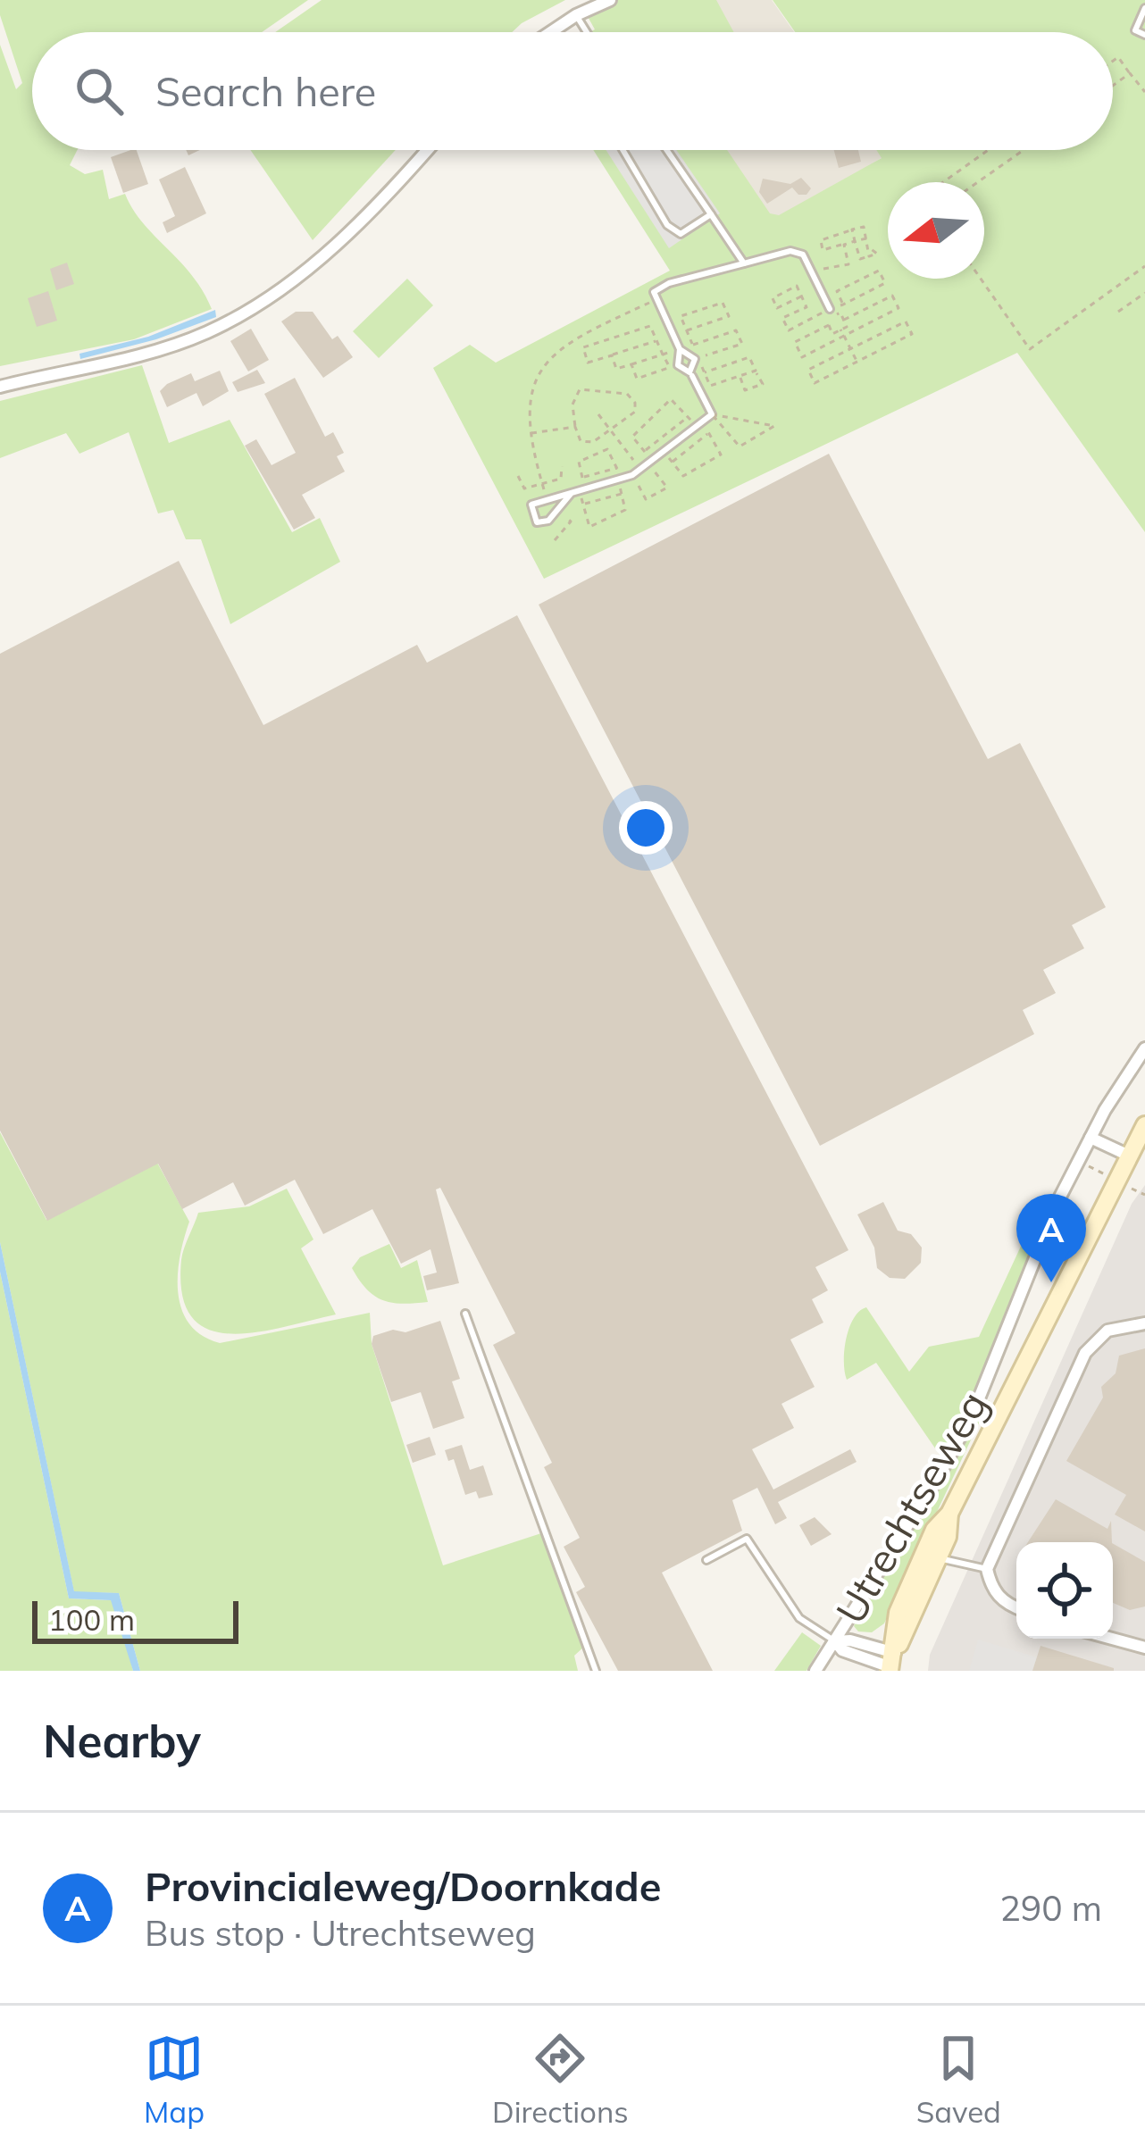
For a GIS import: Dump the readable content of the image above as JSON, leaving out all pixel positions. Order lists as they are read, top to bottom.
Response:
{
  "streets": {
    "main road": ["Utrechtseweg"]
  },
  "scale_bar": "100 m",
  "north": "left",
  "page": {
    "search": "Search here",
    "pins": "A",
    "scale": "100 m",
    "heading": "Nearby",
    "list": [
      {
        "mark": "A",
        "name": "Provincialeweg/Doornkade",
        "note": "Bus stop · Utrechtseweg",
        "value": "290 m"
      }
    ],
    "nav": ["Map", "Directions", "Saved"]
  }
}
